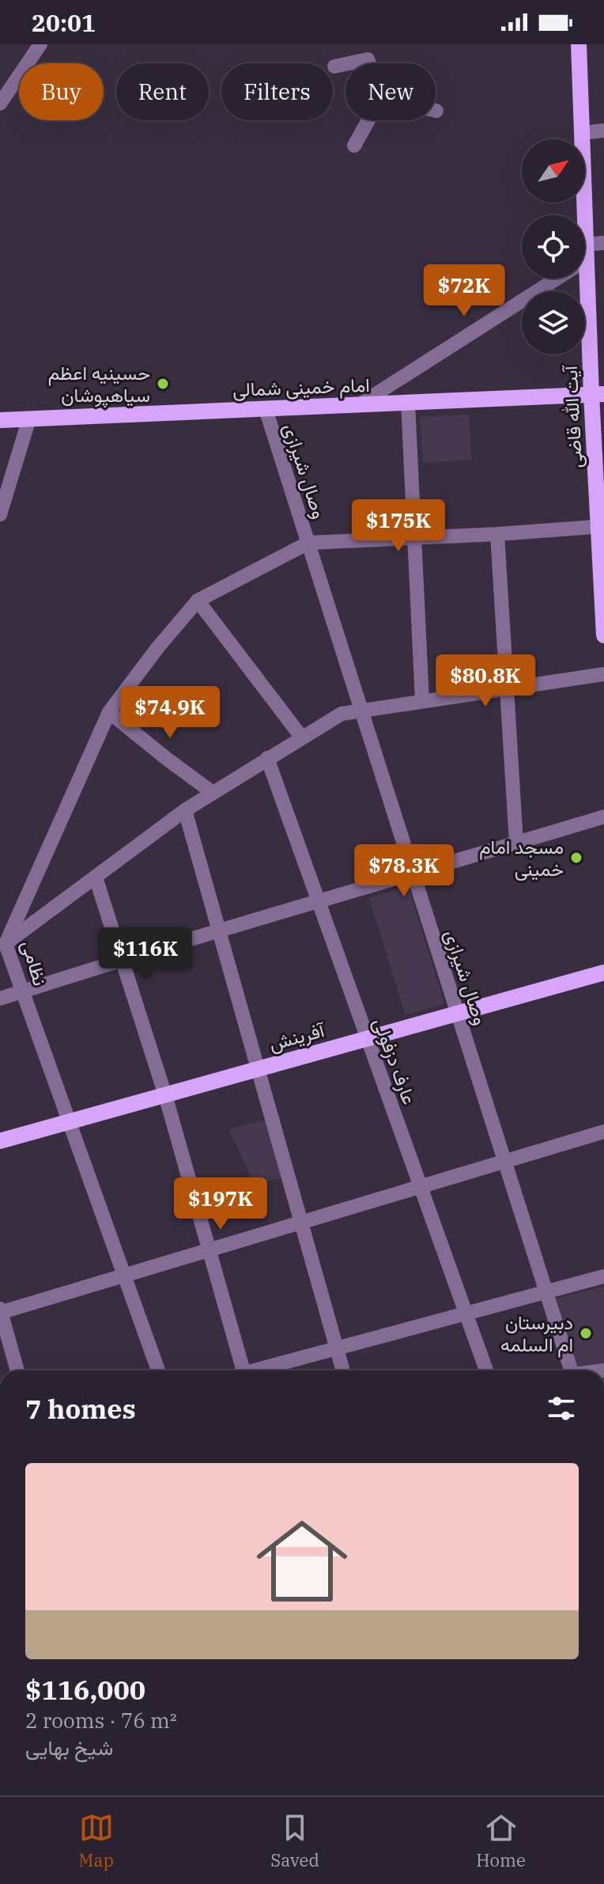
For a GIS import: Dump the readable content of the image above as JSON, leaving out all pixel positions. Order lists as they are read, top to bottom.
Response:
{
  "streets": {
    "main road": ["امام خمینی شمالی", "آیت الله قاضی", "آفرینش"],
    "street": ["وصال شیرازی", "نظامی", "عارف دزفولی"]
  },
  "crossings": [
    ["امام خمینی شمالی", "آیت الله قاضی"],
    ["امام خمینی شمالی", "وصال شیرازی"],
    ["وصال شیرازی", "نظامی"],
    ["وصال شیرازی", "آفرینش"],
    ["نظامی", "آفرینش"],
    ["آفرینش", "عارف دزفولی"]
  ],
  "places": ["حسینیه اعظم سیاهپوشان", "مسجد امام خمینی", "دبیرستان ام السلمه"],
  "north": "top right",
  "page": {
    "status": "20:01",
    "chip": [
      "Buy",
      "Rent",
      "Filters",
      "New"
    ],
    "price": [
      "$72K",
      "$175K",
      "$80.8K",
      "$74.9K",
      "$78.3K",
      "$116K",
      "$197K"
    ],
    "heading": "7 homes",
    "list": [
      {
        "name": "$116,000",
        "note": "2 rooms · 76 m² · شیخ بهایی"
      }
    ],
    "tabs": ["Map", "Saved", "Home"]
  }
}
